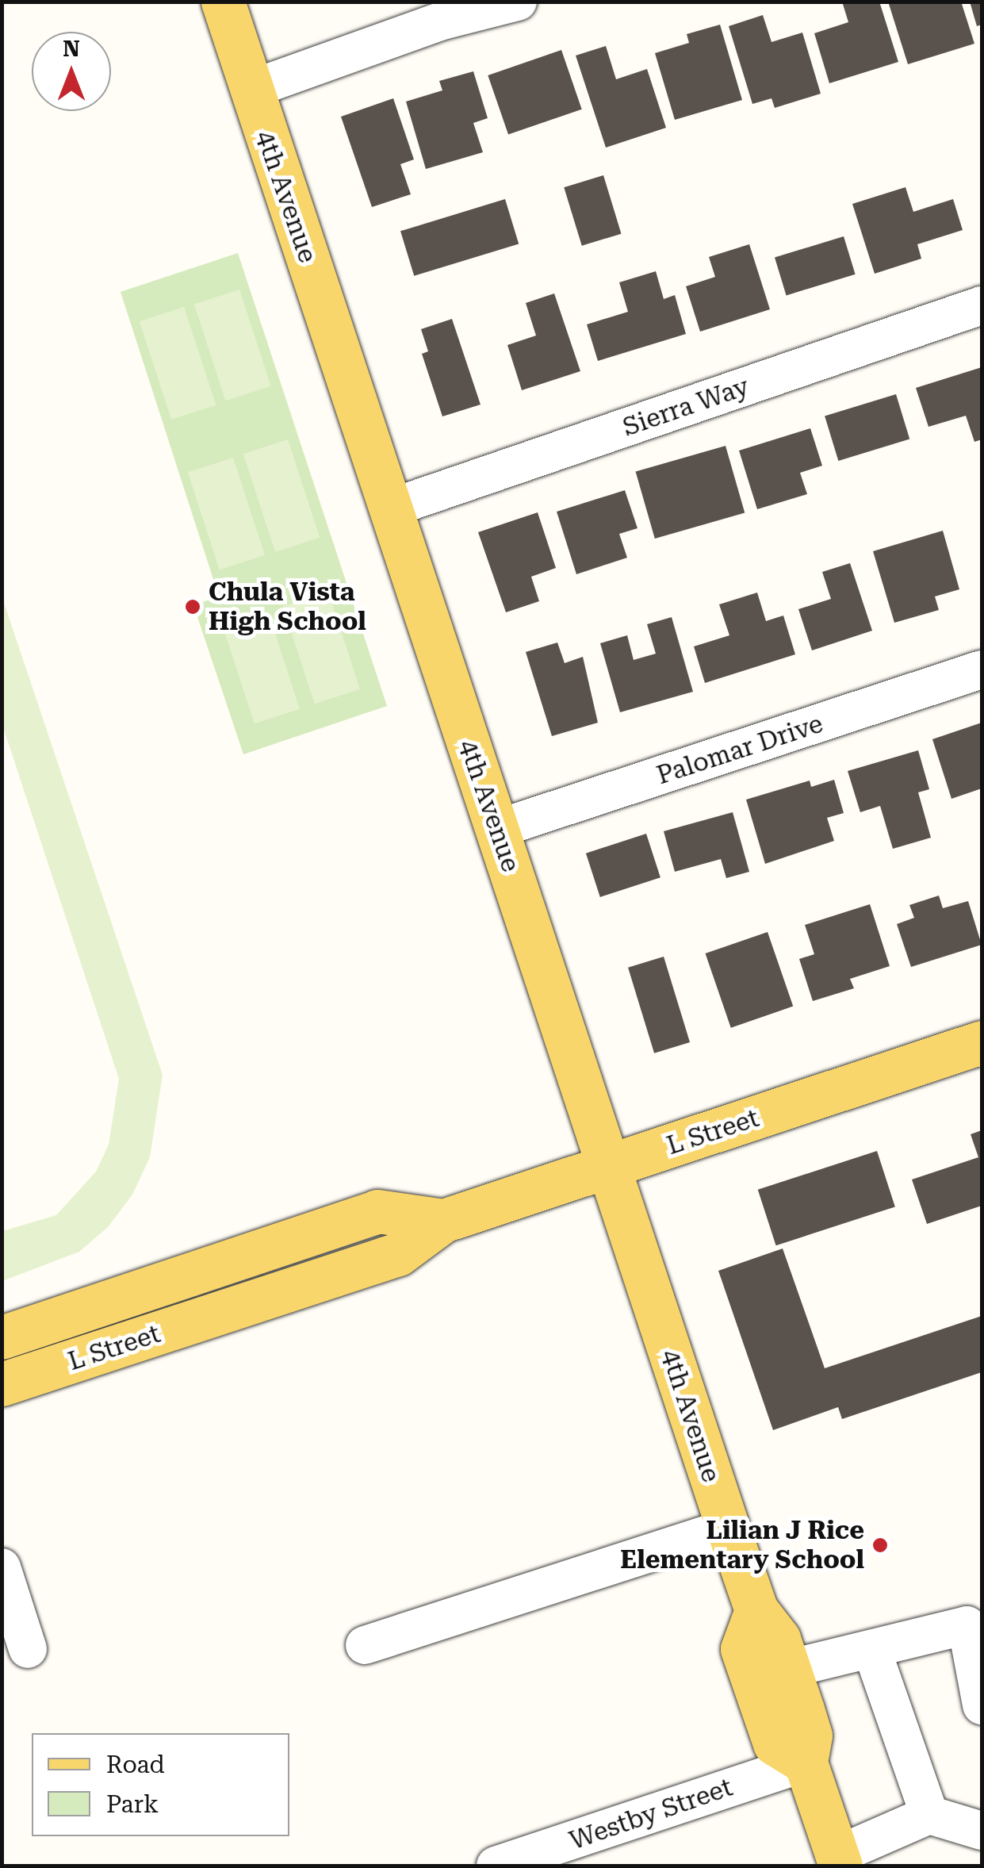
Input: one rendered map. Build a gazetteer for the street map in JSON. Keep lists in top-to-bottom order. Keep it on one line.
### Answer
{"streets":{"main road":["4th Avenue","L Street"],"street":["Sierra Way","Palomar Drive","Westby Street"]},"crossings":[["4th Avenue","Sierra Way"],["4th Avenue","Palomar Drive"],["4th Avenue","L Street"],["4th Avenue","Westby Street"]],"places":["Chula Vista High School","Lilian J Rice Elementary School"],"legend":["Road","Park"],"north":"top"}
